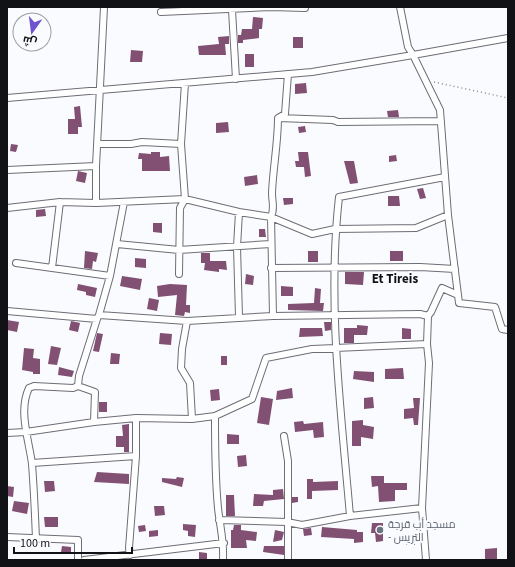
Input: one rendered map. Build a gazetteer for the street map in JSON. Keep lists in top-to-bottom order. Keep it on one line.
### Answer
{"districts":["Et Tireis"],"places":["مسجد أب قرجة - التريس"],"scale_bar":"100 m","north":"bottom"}
